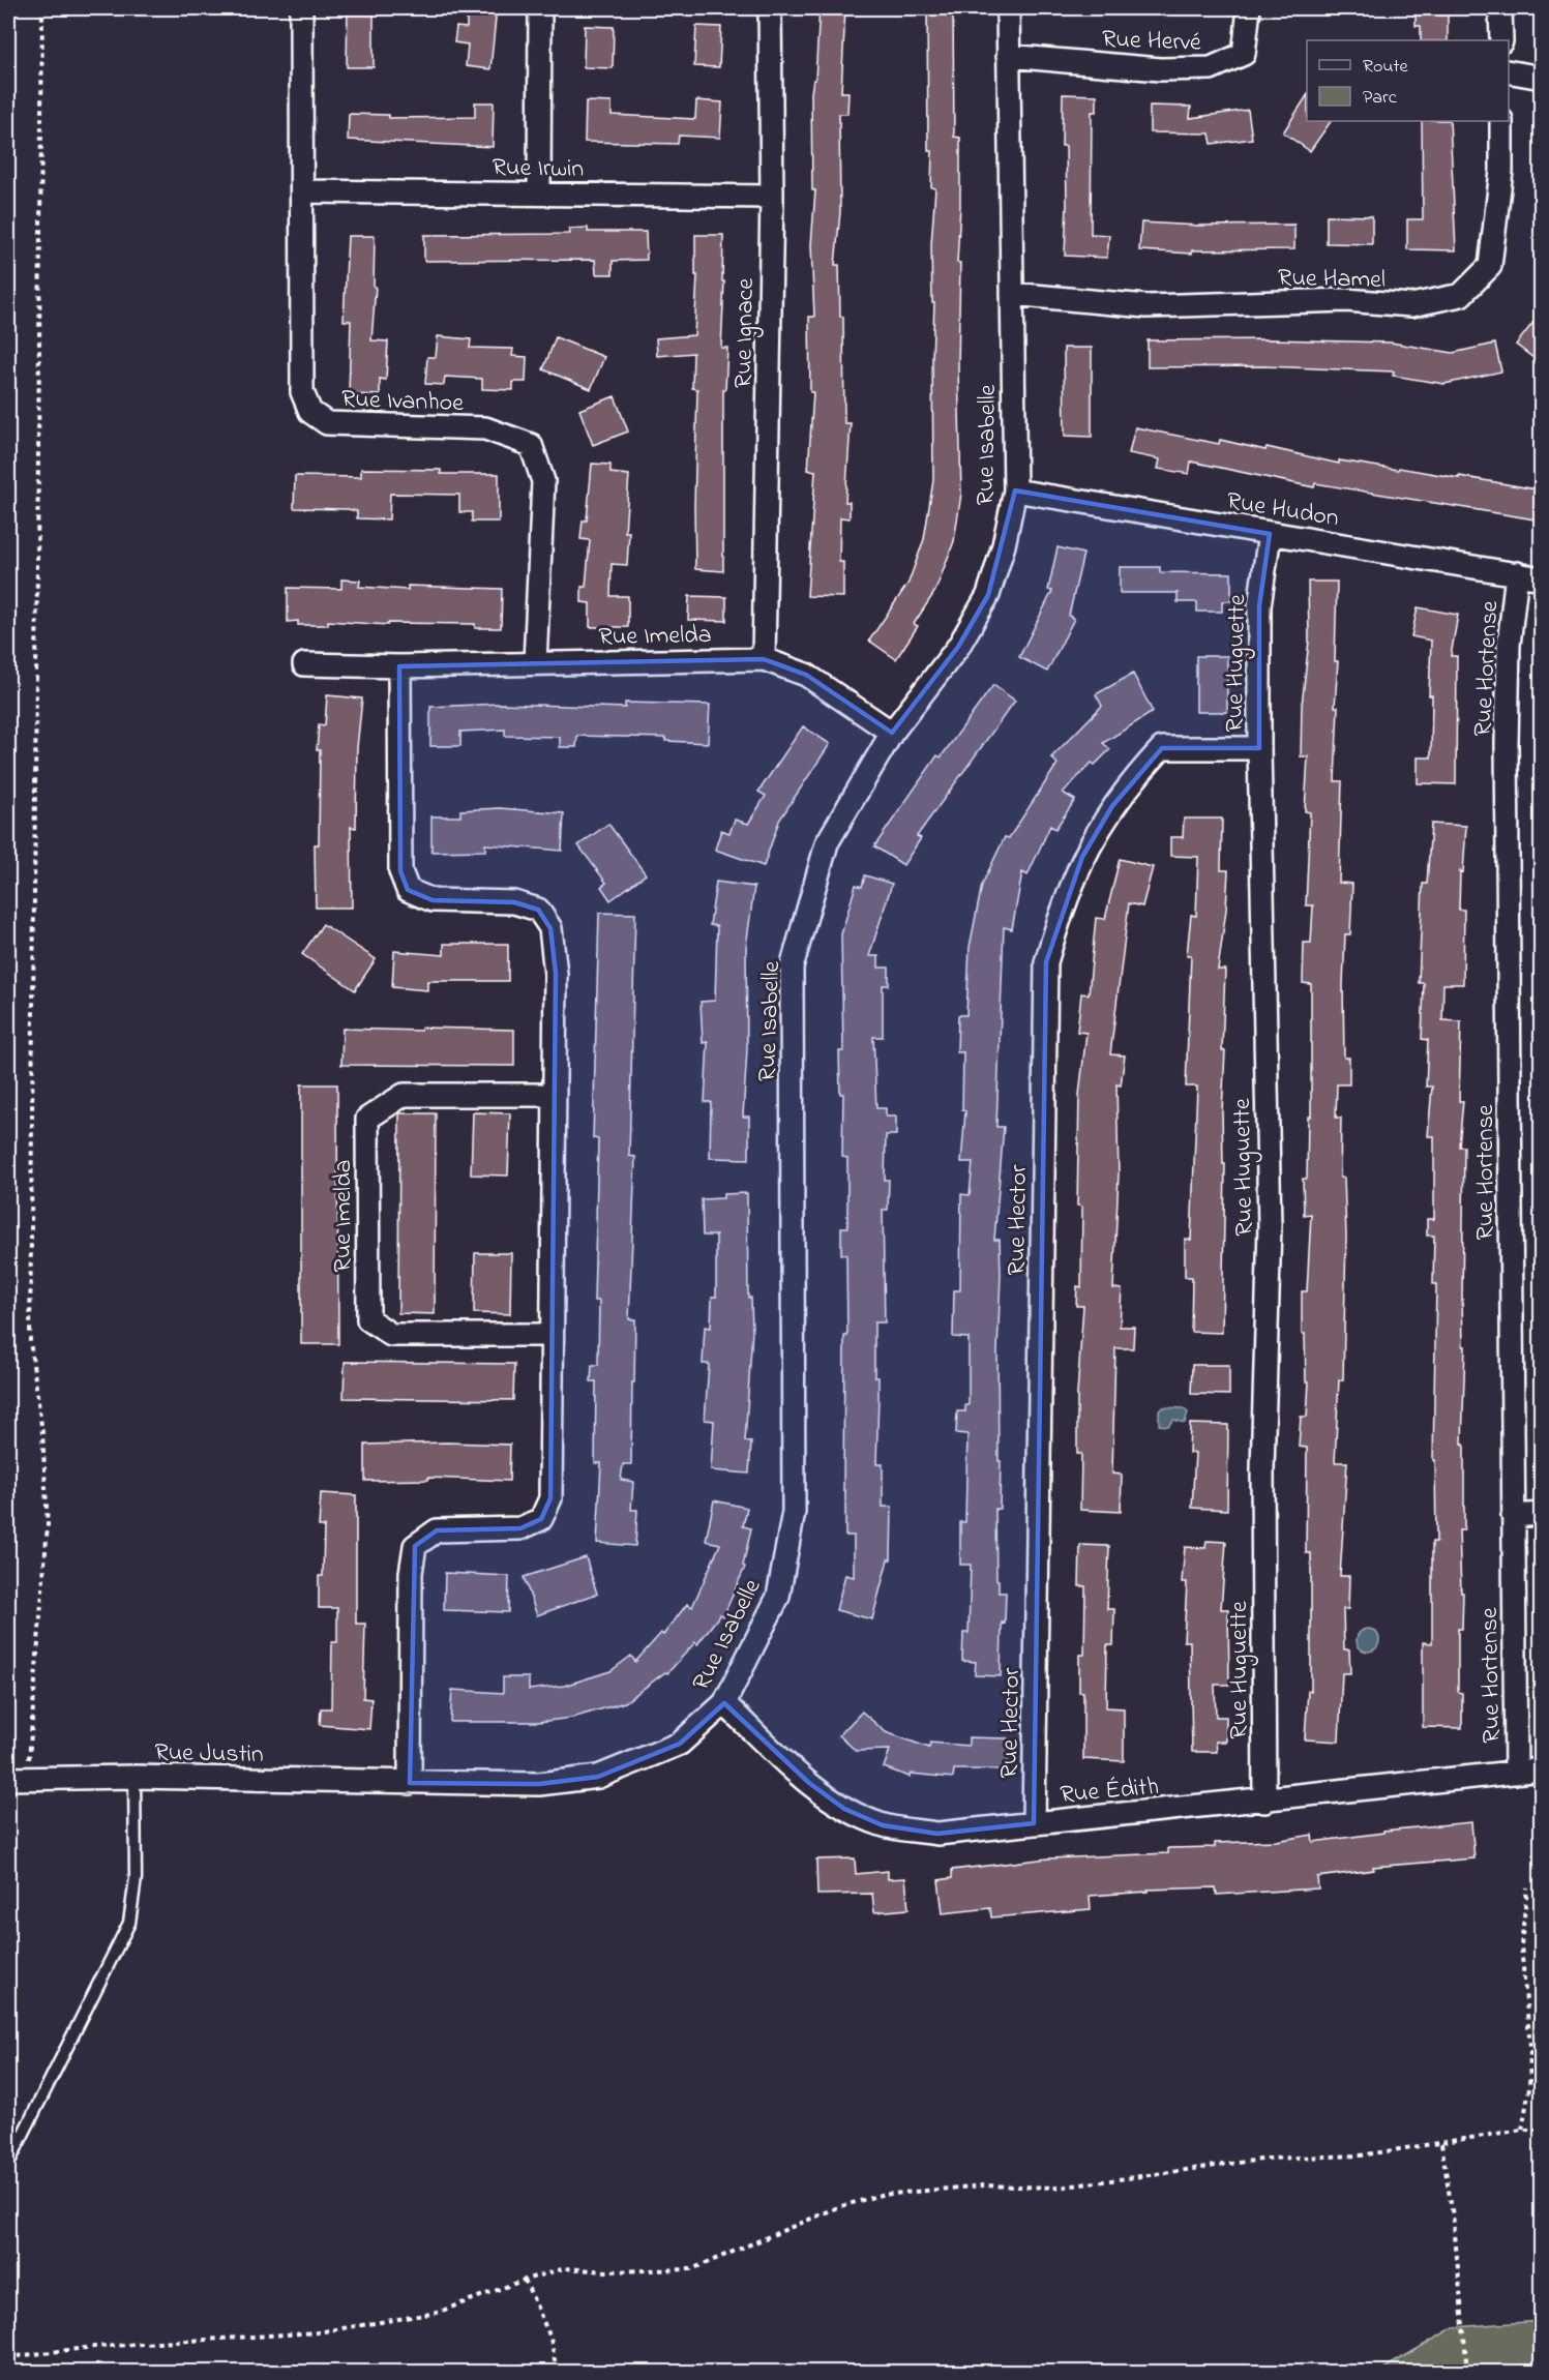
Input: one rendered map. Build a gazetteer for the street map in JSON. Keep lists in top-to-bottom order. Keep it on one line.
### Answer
{"streets":{"street":["Rue Hervé","Rue Irwin","Rue Hamel","Rue Ignace","Rue Ivanhoe","Rue Isabelle","Rue Hudon","Rue Imelda","Rue Huguette","Rue Hortense","Rue Hector","Rue Justin","Rue Édith"]},"crossings":[["Rue Hervé","Rue Isabelle"],["Rue Irwin","Rue Ignace"],["Rue Irwin","Rue Ivanhoe"],["Rue Hamel","Rue Isabelle"],["Rue Ignace","Rue Imelda"],["Rue Ivanhoe","Rue Imelda"],["Rue Isabelle","Rue Hudon"],["Rue Isabelle","Rue Imelda"],["Rue Isabelle","Rue Justin"],["Rue Isabelle","Rue Édith"],["Rue Hudon","Rue Huguette"],["Rue Hudon","Rue Hortense"],["Rue Huguette","Rue Hector"],["Rue Huguette","Rue Édith"],["Rue Hortense","Rue Édith"],["Rue Hector","Rue Édith"]],"legend":["Route","Parc"]}
